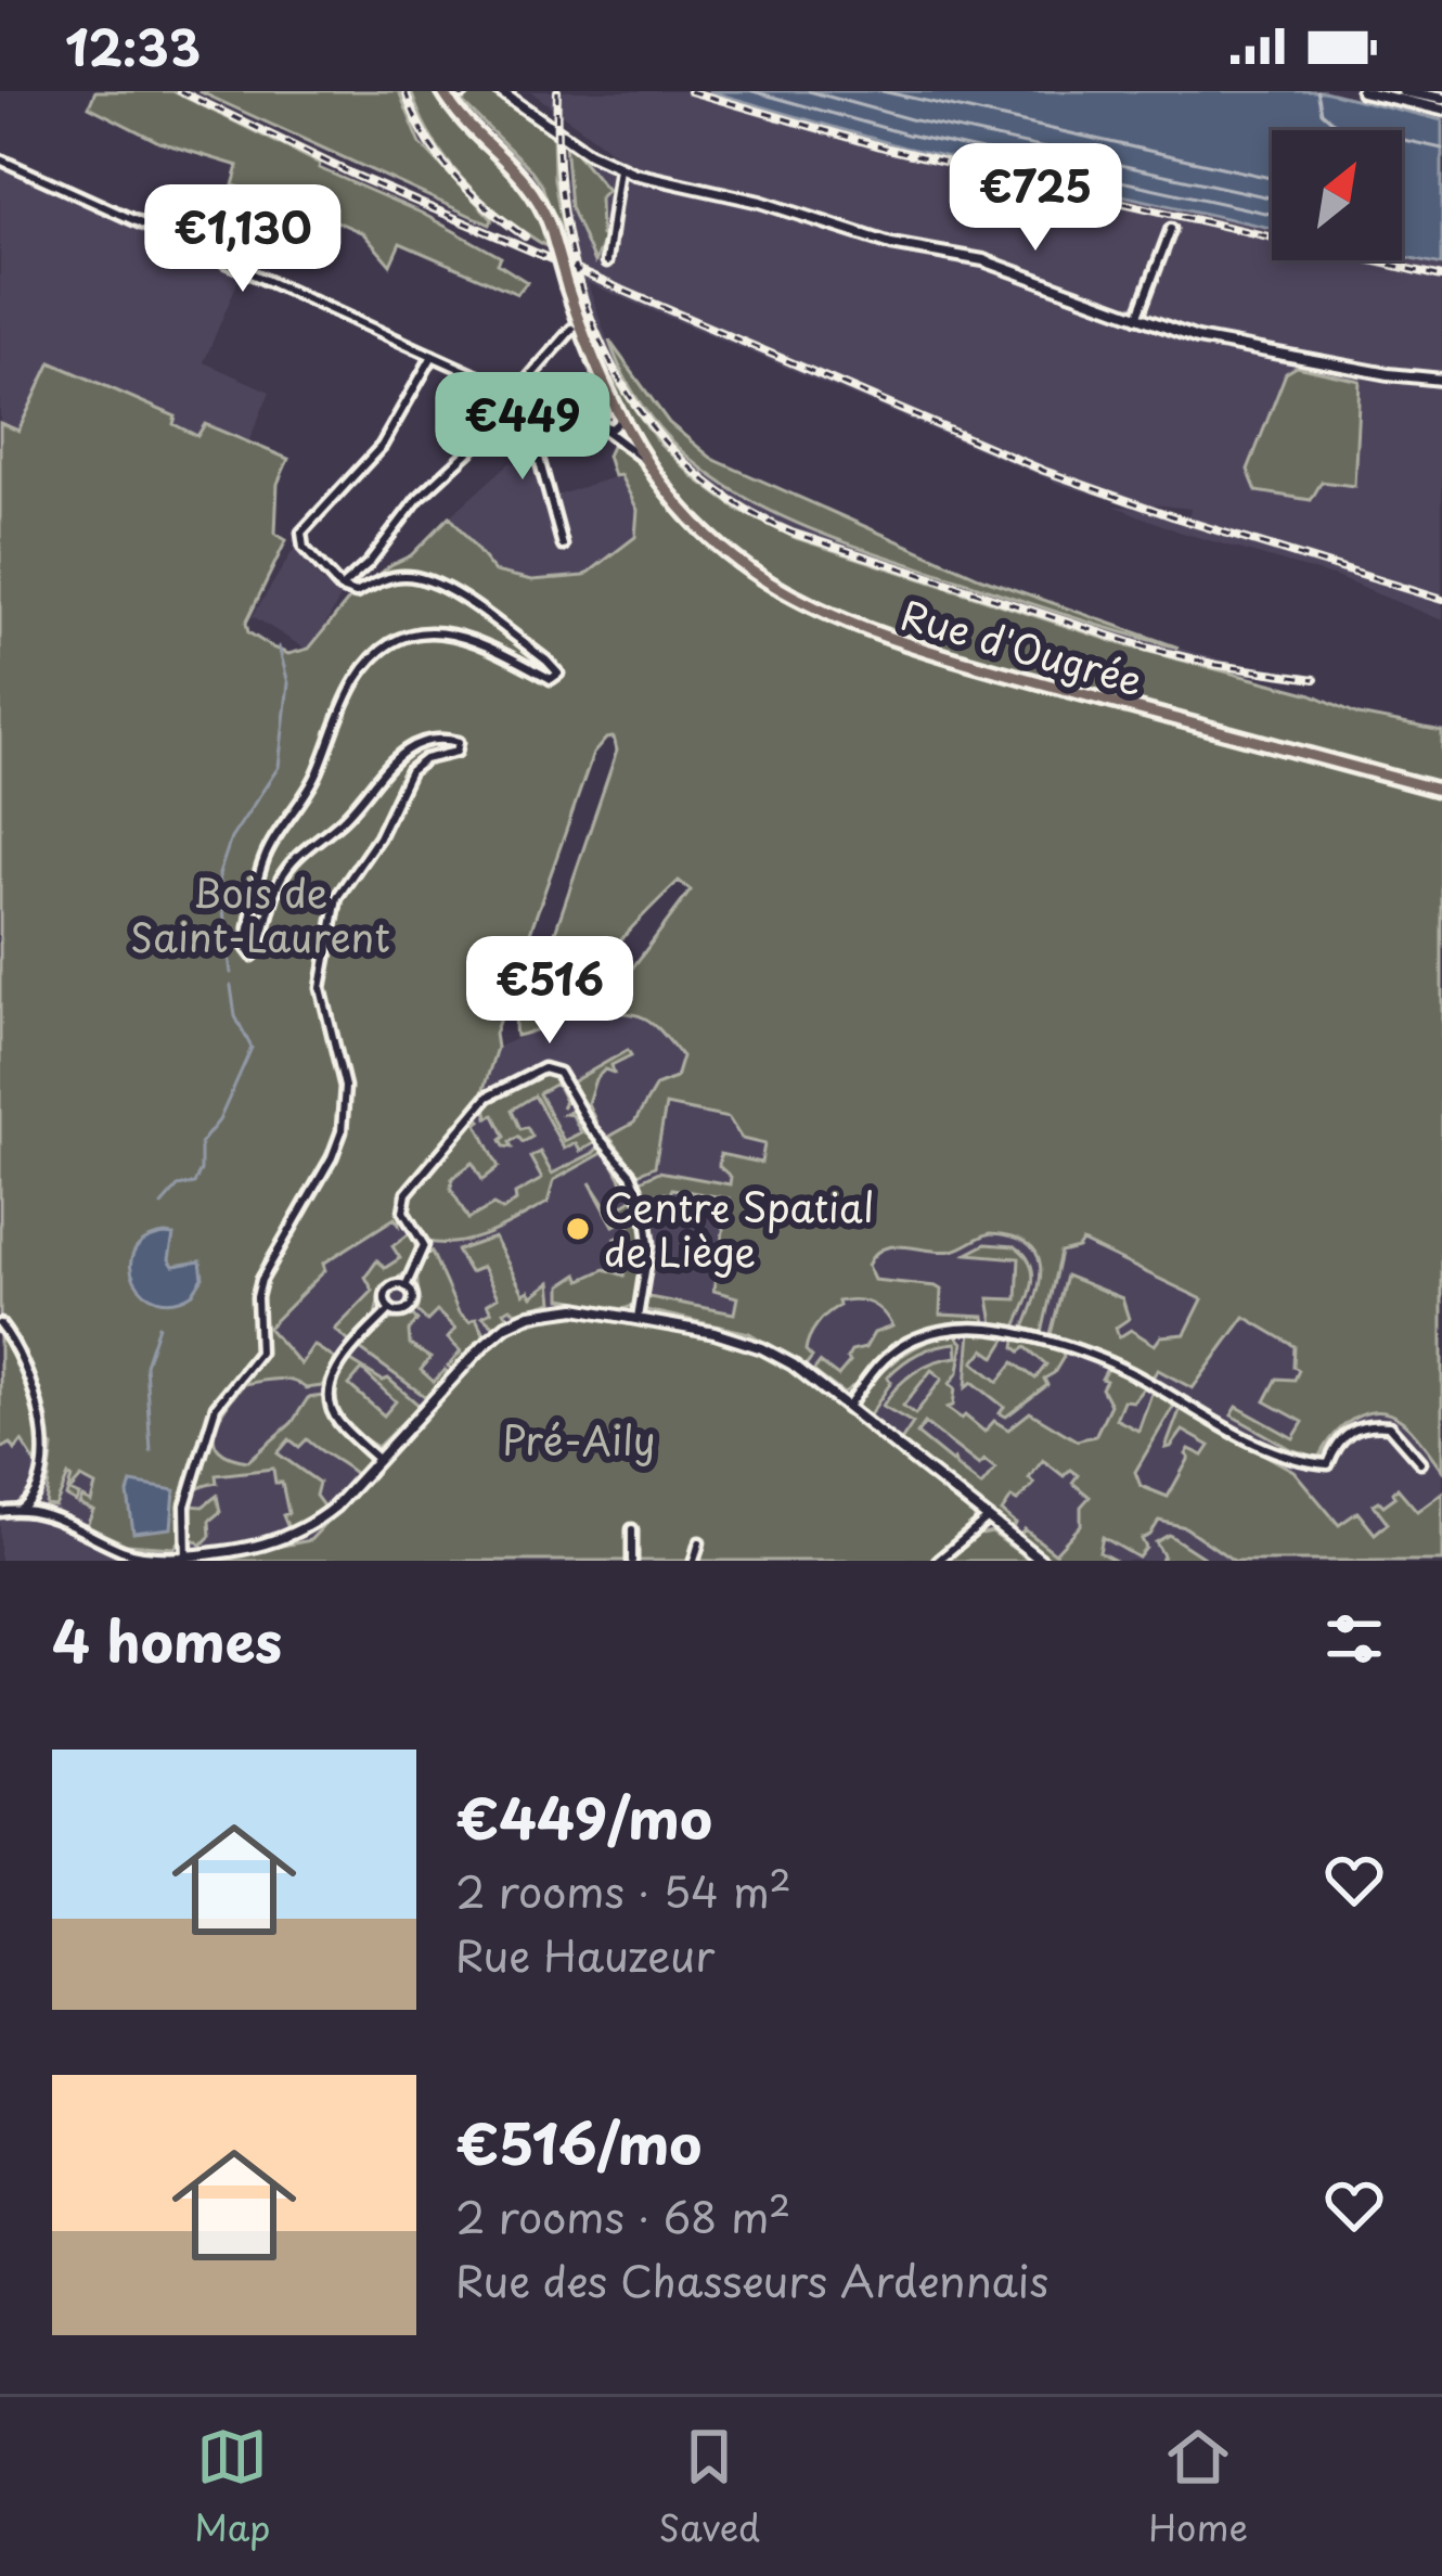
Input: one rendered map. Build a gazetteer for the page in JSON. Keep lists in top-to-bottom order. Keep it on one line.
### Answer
{"streets":{"main road":["Rue d'Ougrée"]},"parks":["Bois de Saint-Laurent","Pré-Aily"],"places":["Centre Spatial de Liège"],"north":"top right","page":{"status":"12:33","price":["€725","€1,130","€449","€516"],"heading":"4 homes","list":[{"name":"€449/mo","note":"2 rooms · 54 m² · Rue Hauzeur"},{"name":"€516/mo","note":"2 rooms · 68 m² · Rue des Chasseurs Ardennais"}],"tabs":["Map","Saved","Home"]}}
